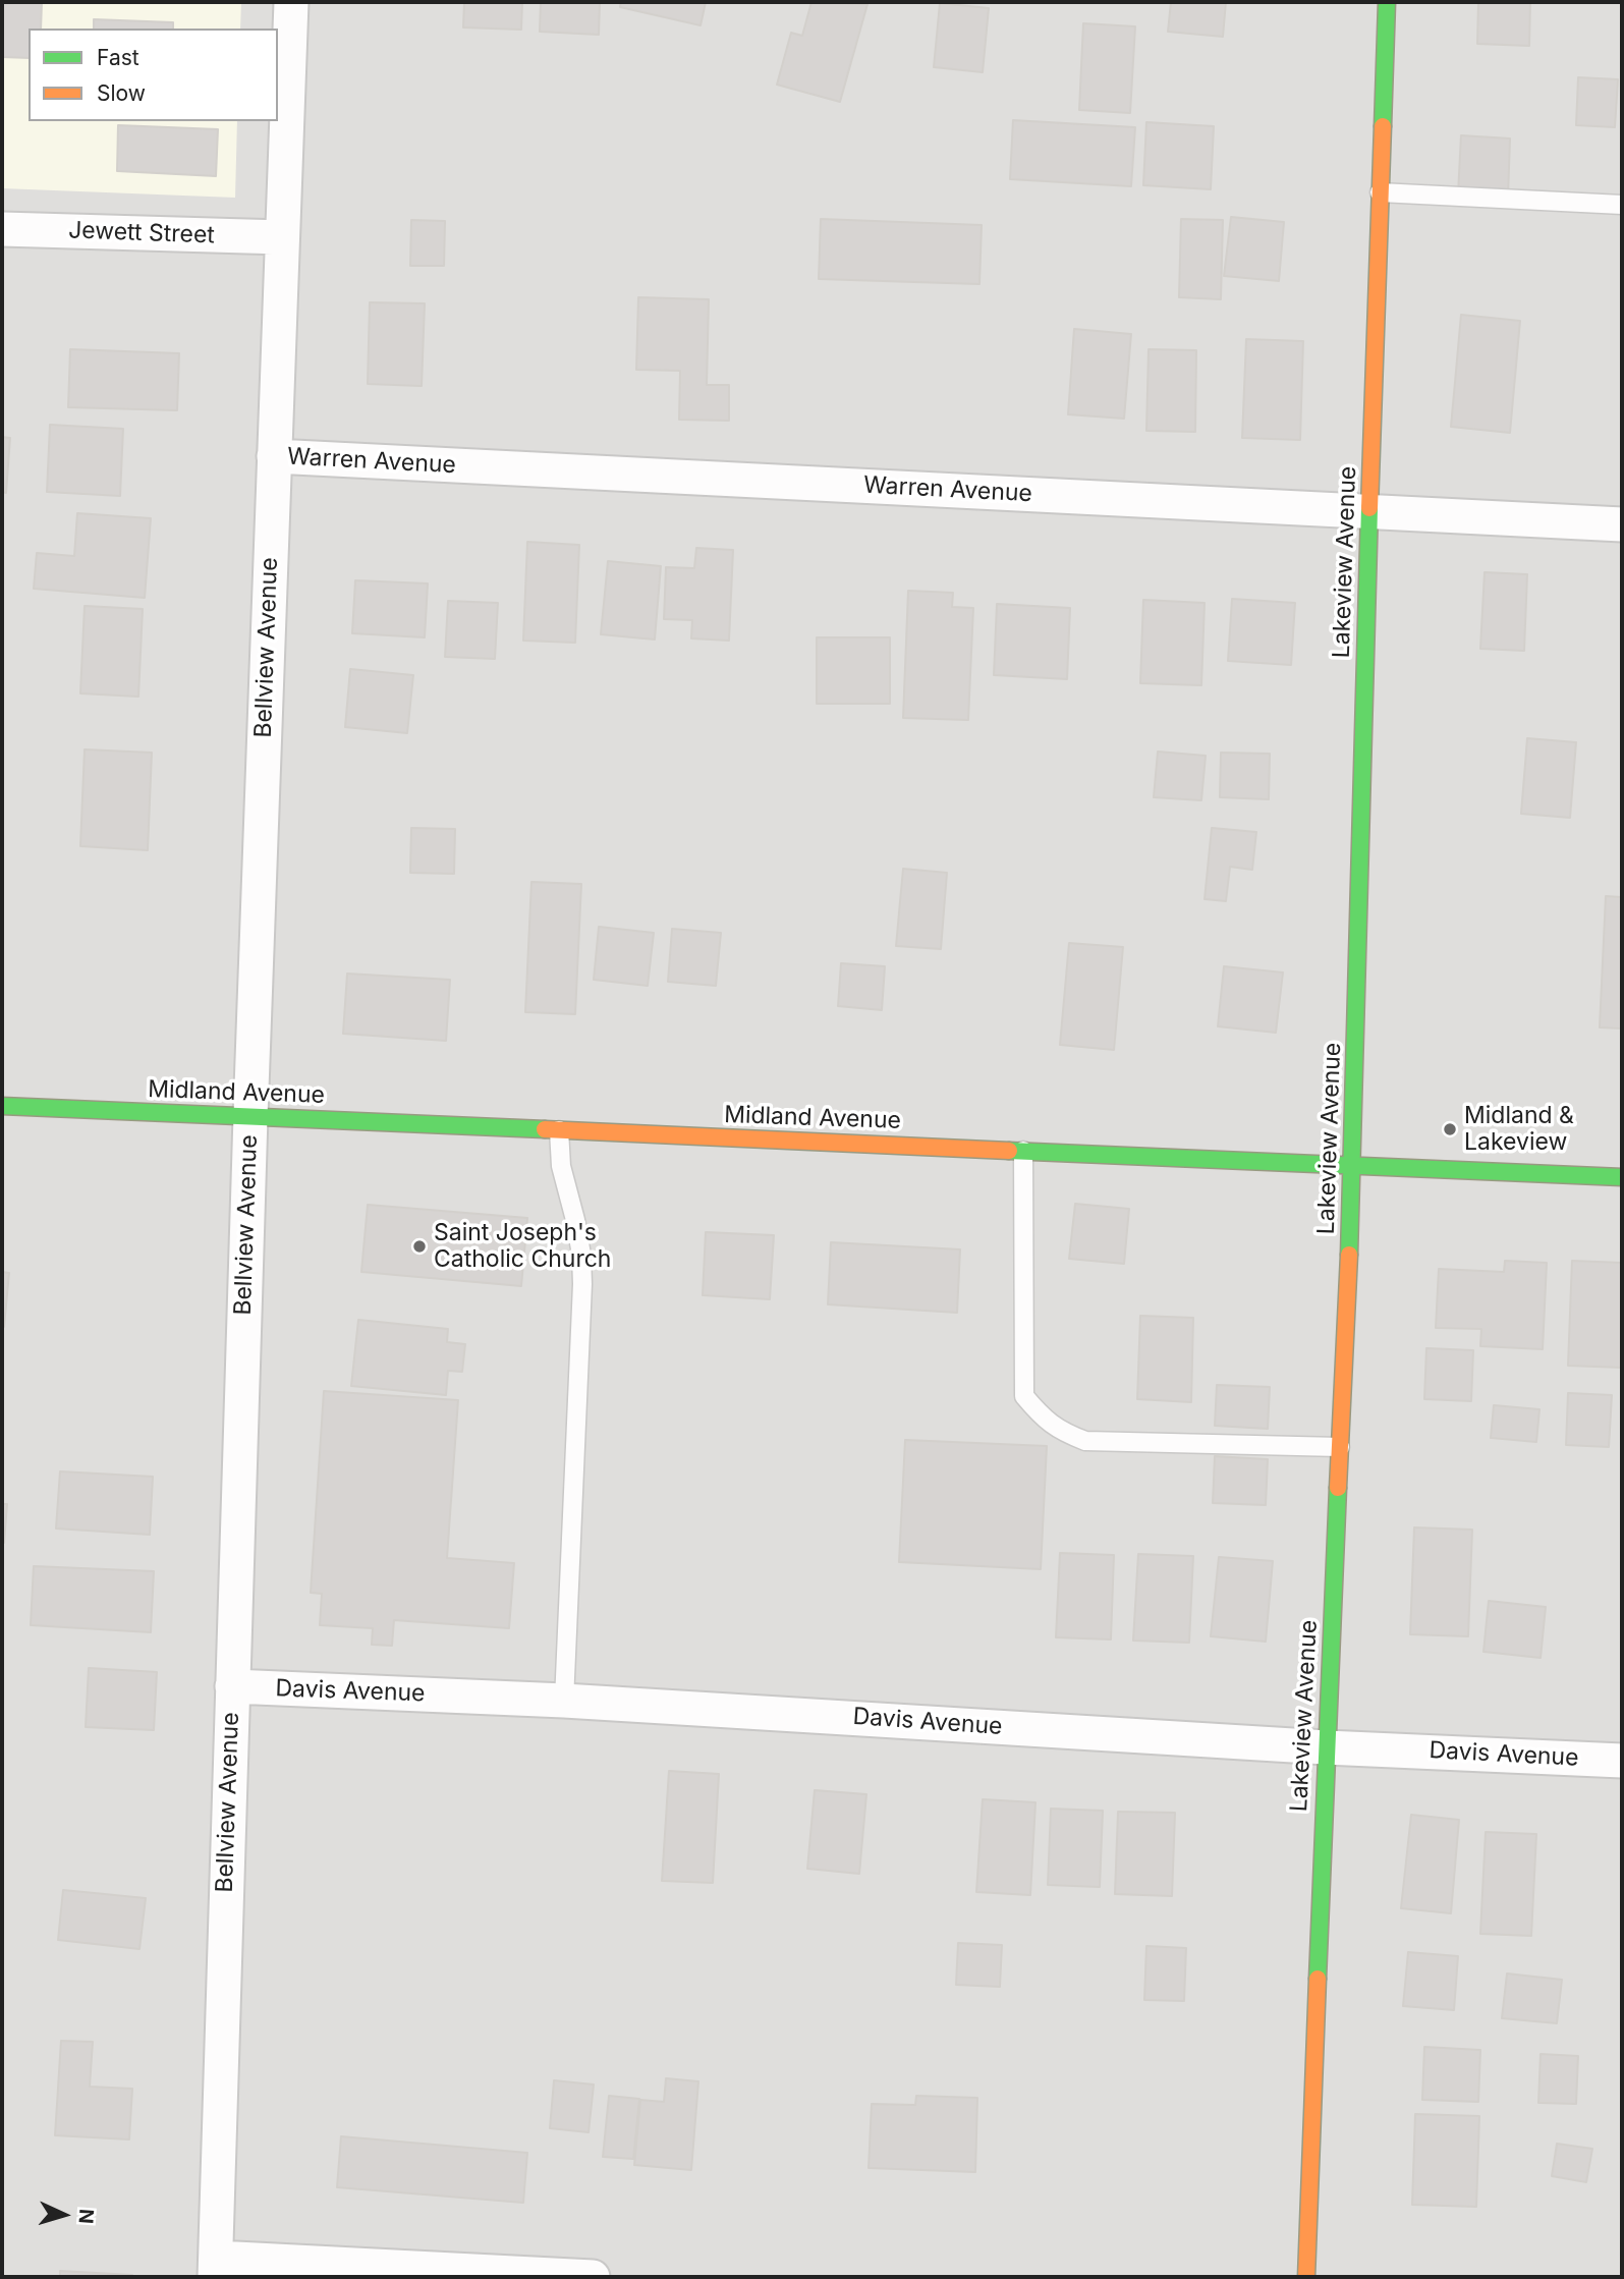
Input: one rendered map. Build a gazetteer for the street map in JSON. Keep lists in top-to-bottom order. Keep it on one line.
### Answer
{"streets":{"street":["Jewett Street","Warren Avenue","Lakeview Avenue","Bellview Avenue","Midland Avenue","Davis Avenue"]},"crossings":[["Jewett Street","Bellview Avenue"],["Warren Avenue","Lakeview Avenue"],["Warren Avenue","Bellview Avenue"],["Lakeview Avenue","Midland Avenue"],["Lakeview Avenue","Davis Avenue"],["Bellview Avenue","Midland Avenue"],["Bellview Avenue","Davis Avenue"]],"places":["Midland & Lakeview","Saint Joseph's Catholic Church"],"legend":["Fast","Slow"],"north":"right"}
